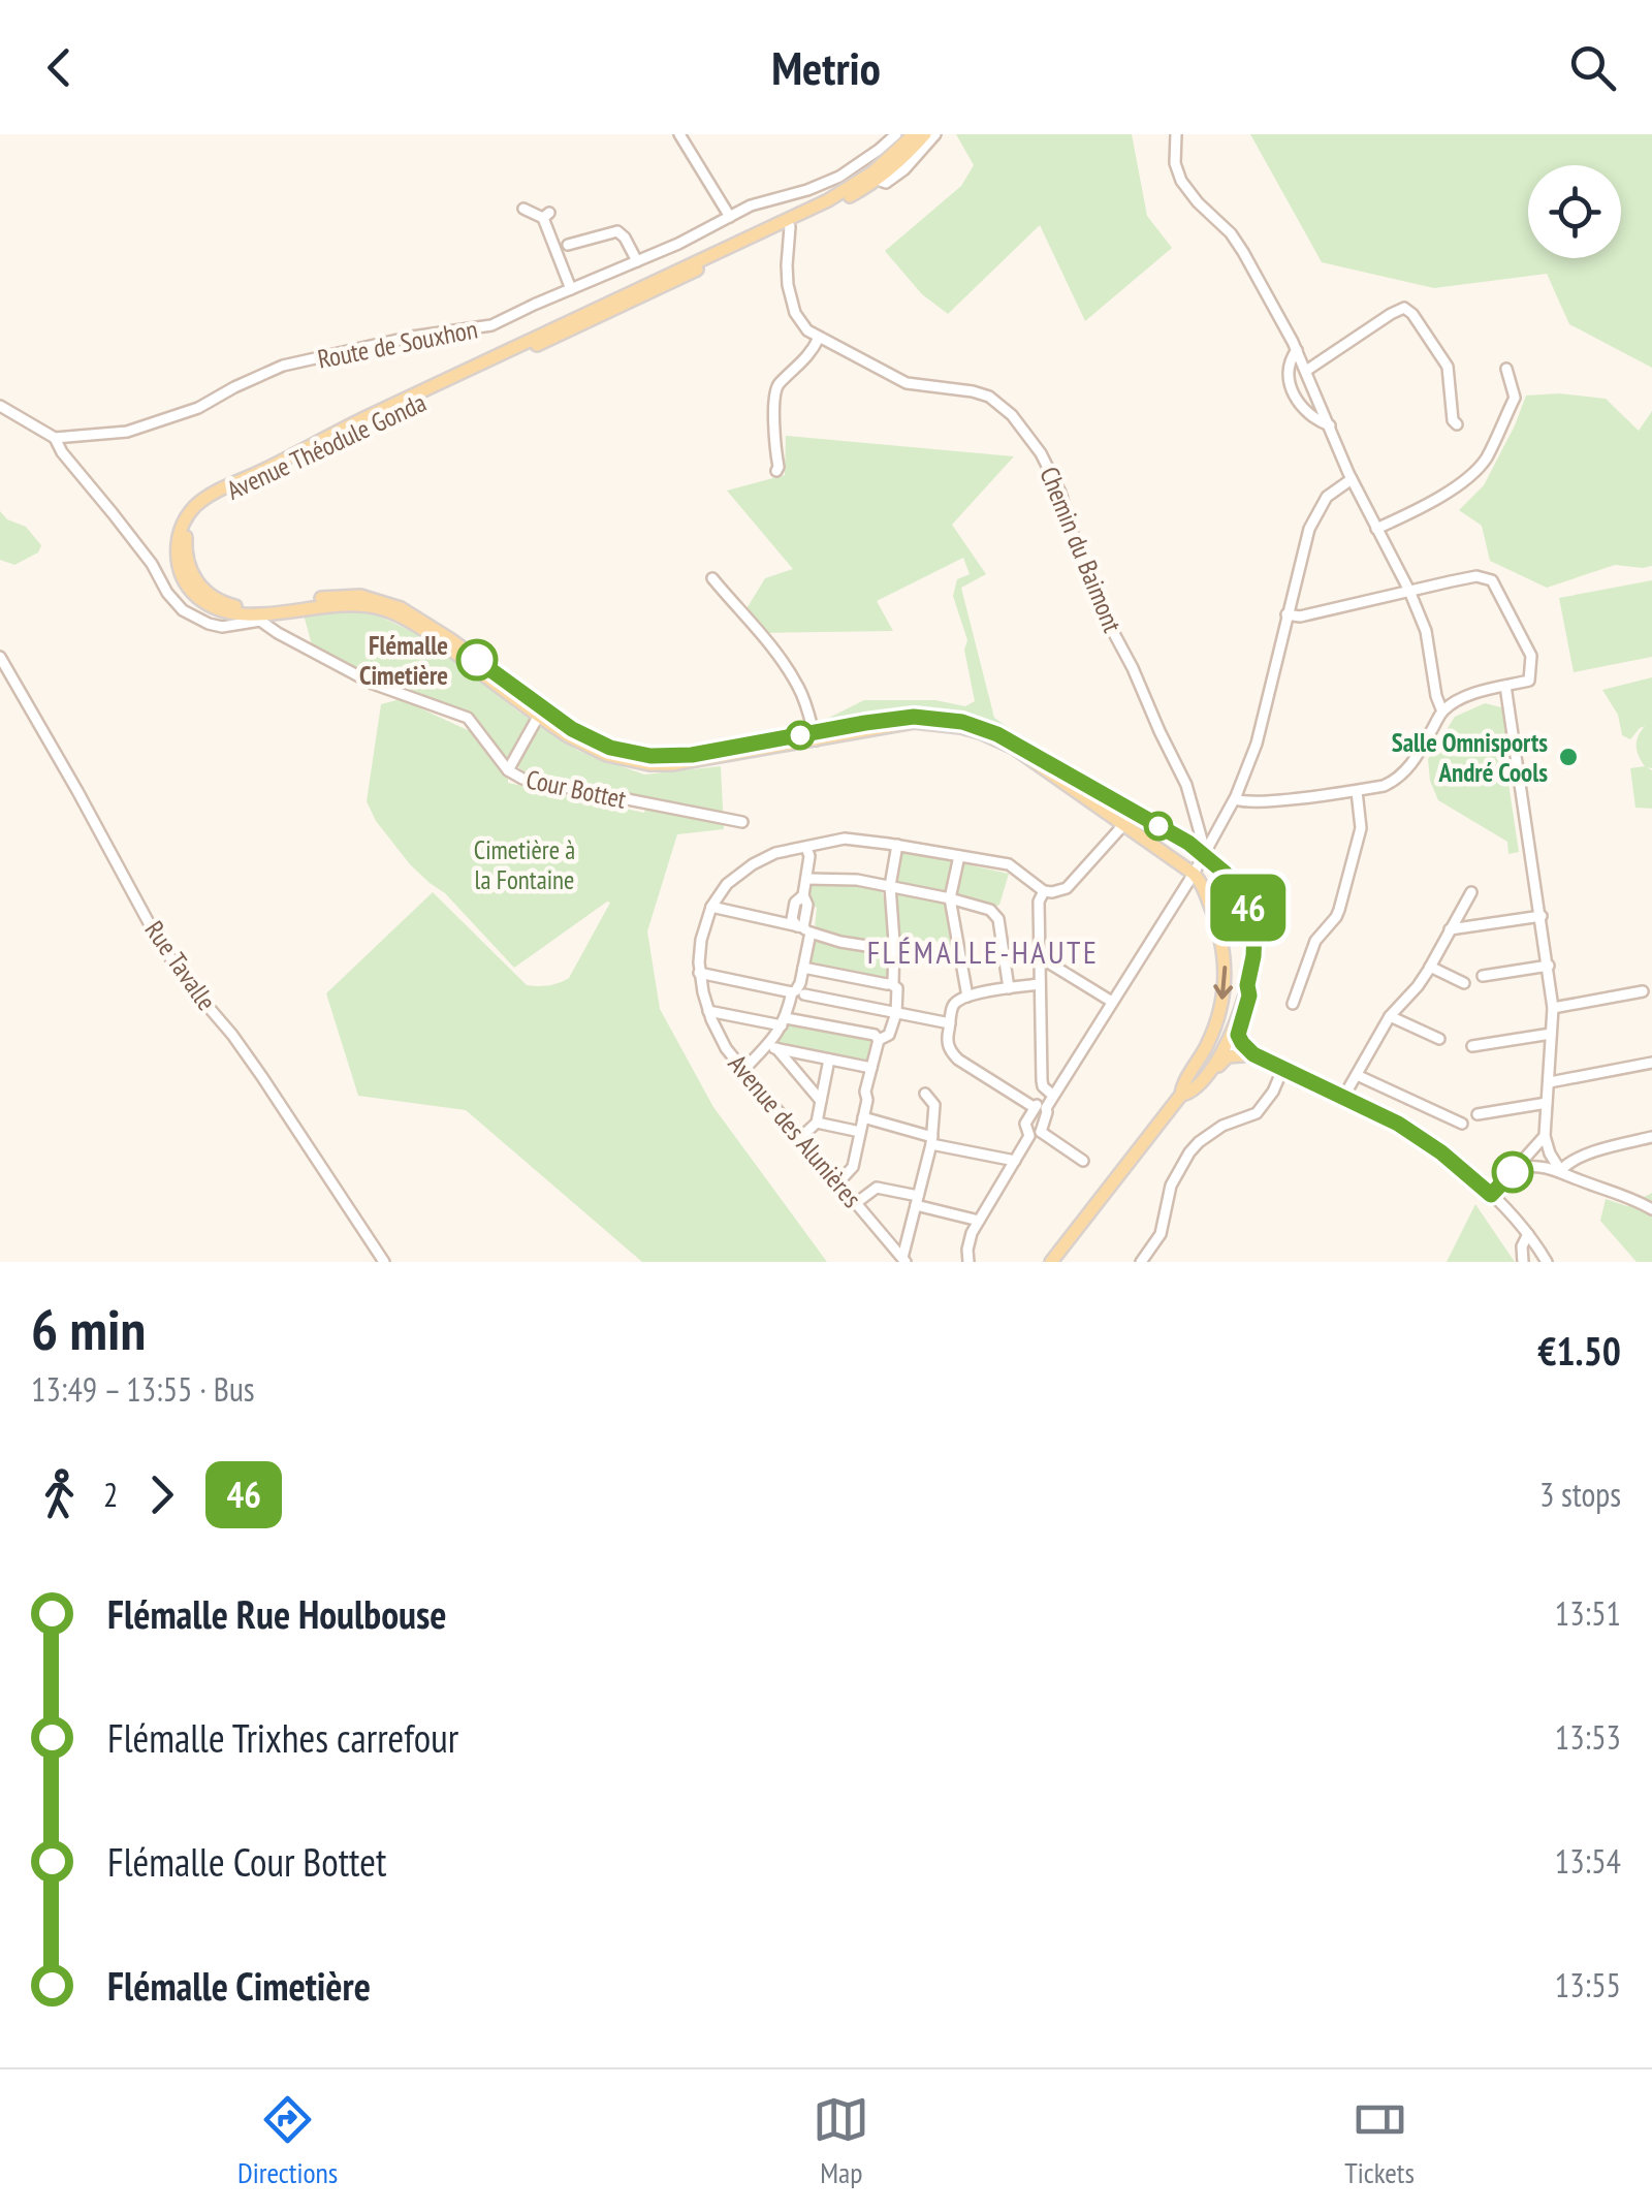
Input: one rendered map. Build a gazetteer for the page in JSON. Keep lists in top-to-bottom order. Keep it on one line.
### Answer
{"streets":{"main road":["Avenue Théodule Gonda"],"street":["Route de Souxhon","Chemin du Baimont","Cour Bottet","Rue Tavalle","Avenue des Alunières"]},"crossings":[["Route de Souxhon","Cour Bottet"],["Avenue Théodule Gonda","Chemin du Baimont"]],"districts":["FLÉMALLE-HAUTE"],"parks":["Cimetière à la Fontaine"],"places":["Flémalle Cimetière","Salle Omnisports André Cools"],"lines":["bus line 46"],"page":{"header":"Metrio","on_map":"46","heading":["6 min","13:49 – 13:55 · Bus","€1.50"],"legs":["2","46","3 stops"],"list":[{"name":"Flémalle Rue Houlbouse","value":"13:51"},{"name":"Flémalle Trixhes carrefour","value":"13:53"},{"name":"Flémalle Cour Bottet","value":"13:54"},{"name":"Flémalle Cimetière","value":"13:55"}],"tabs":["Directions","Map","Tickets"]}}
